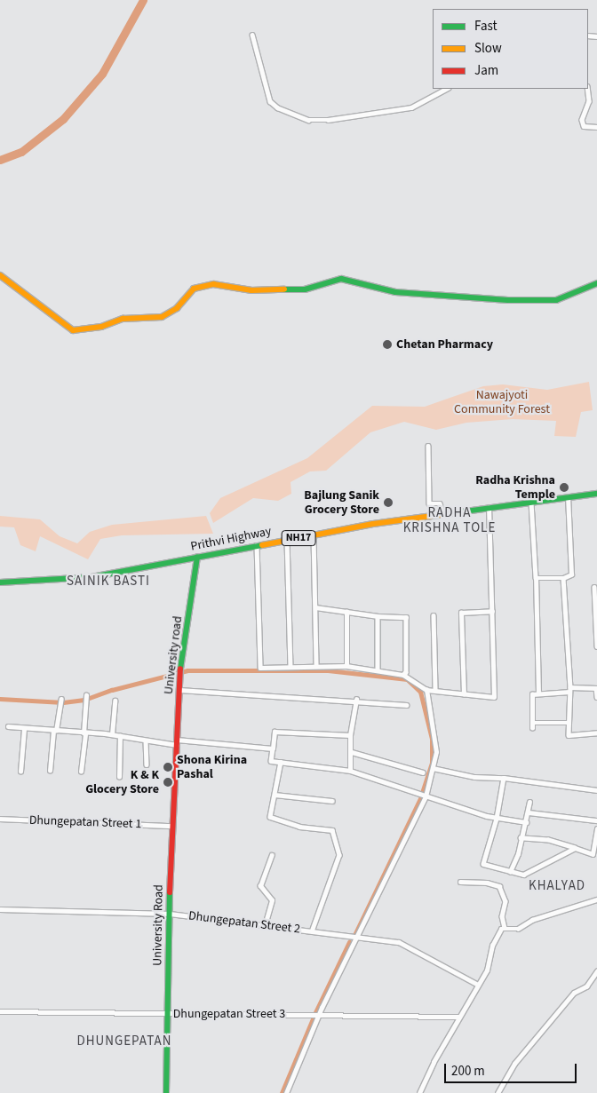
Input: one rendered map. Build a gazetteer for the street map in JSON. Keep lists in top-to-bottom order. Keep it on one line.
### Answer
{"streets":{"main road":["NH17","Prithvi Highway","University road","University Road"],"street":["Dhungepatan Street 1","Dhungepatan Street 2","Dhungepatan Street 3"]},"crossings":[["Prithvi Highway","University road"],["University road","University Road"],["Dhungepatan Street 1","University Road"],["Dhungepatan Street 2","University Road"],["University Road","Dhungepatan Street 3"]],"districts":["RADHA KRISHNA TOLE","SAINIK BASTI","KHALYAD","DHUNGEPATAN"],"parks":["Nawajyoti Community Forest"],"places":["Chetan Pharmacy","Radha Krishna Temple","Bajlung Sanik Grocery Store","Shona Kirina Pashal","K & K Glocery Store"],"legend":["Fast","Slow","Jam"],"scale_bar":"200 m"}
